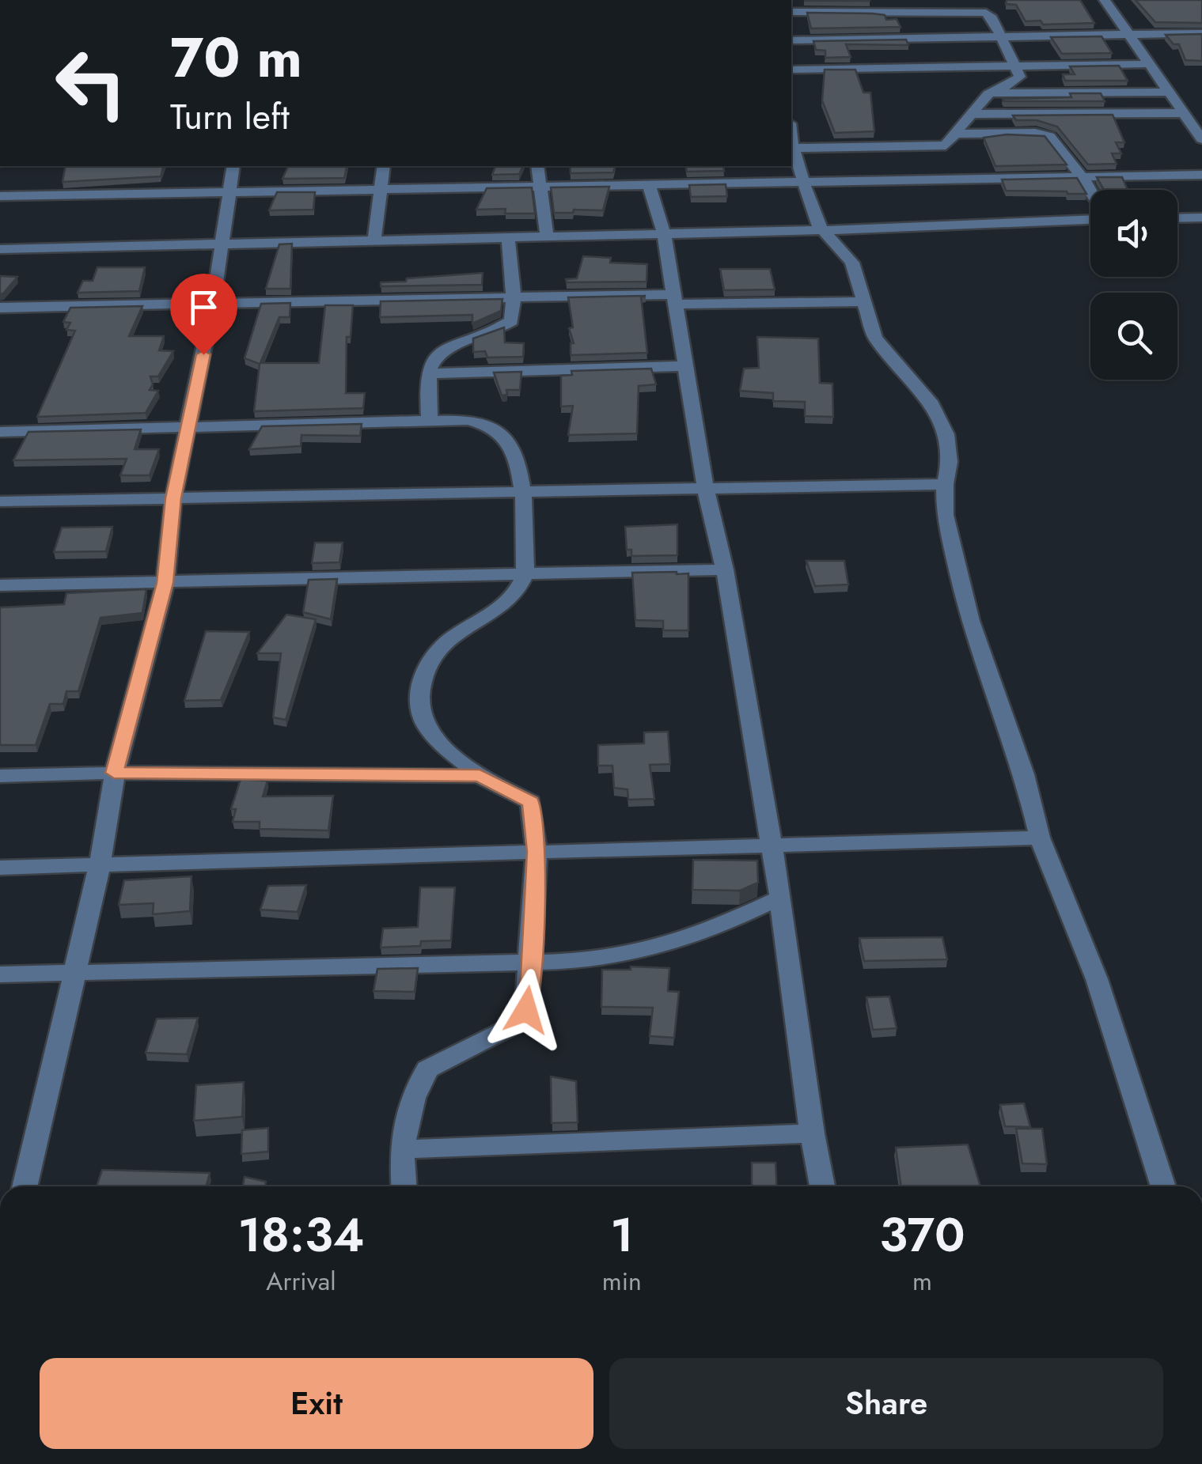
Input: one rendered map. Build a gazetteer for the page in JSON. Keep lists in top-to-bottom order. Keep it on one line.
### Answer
{"page":{"turn":["70 m","Turn left"],"eta":["18:34","Arrival","1","min","370","m"],"buttons":["Exit","Share"]}}
